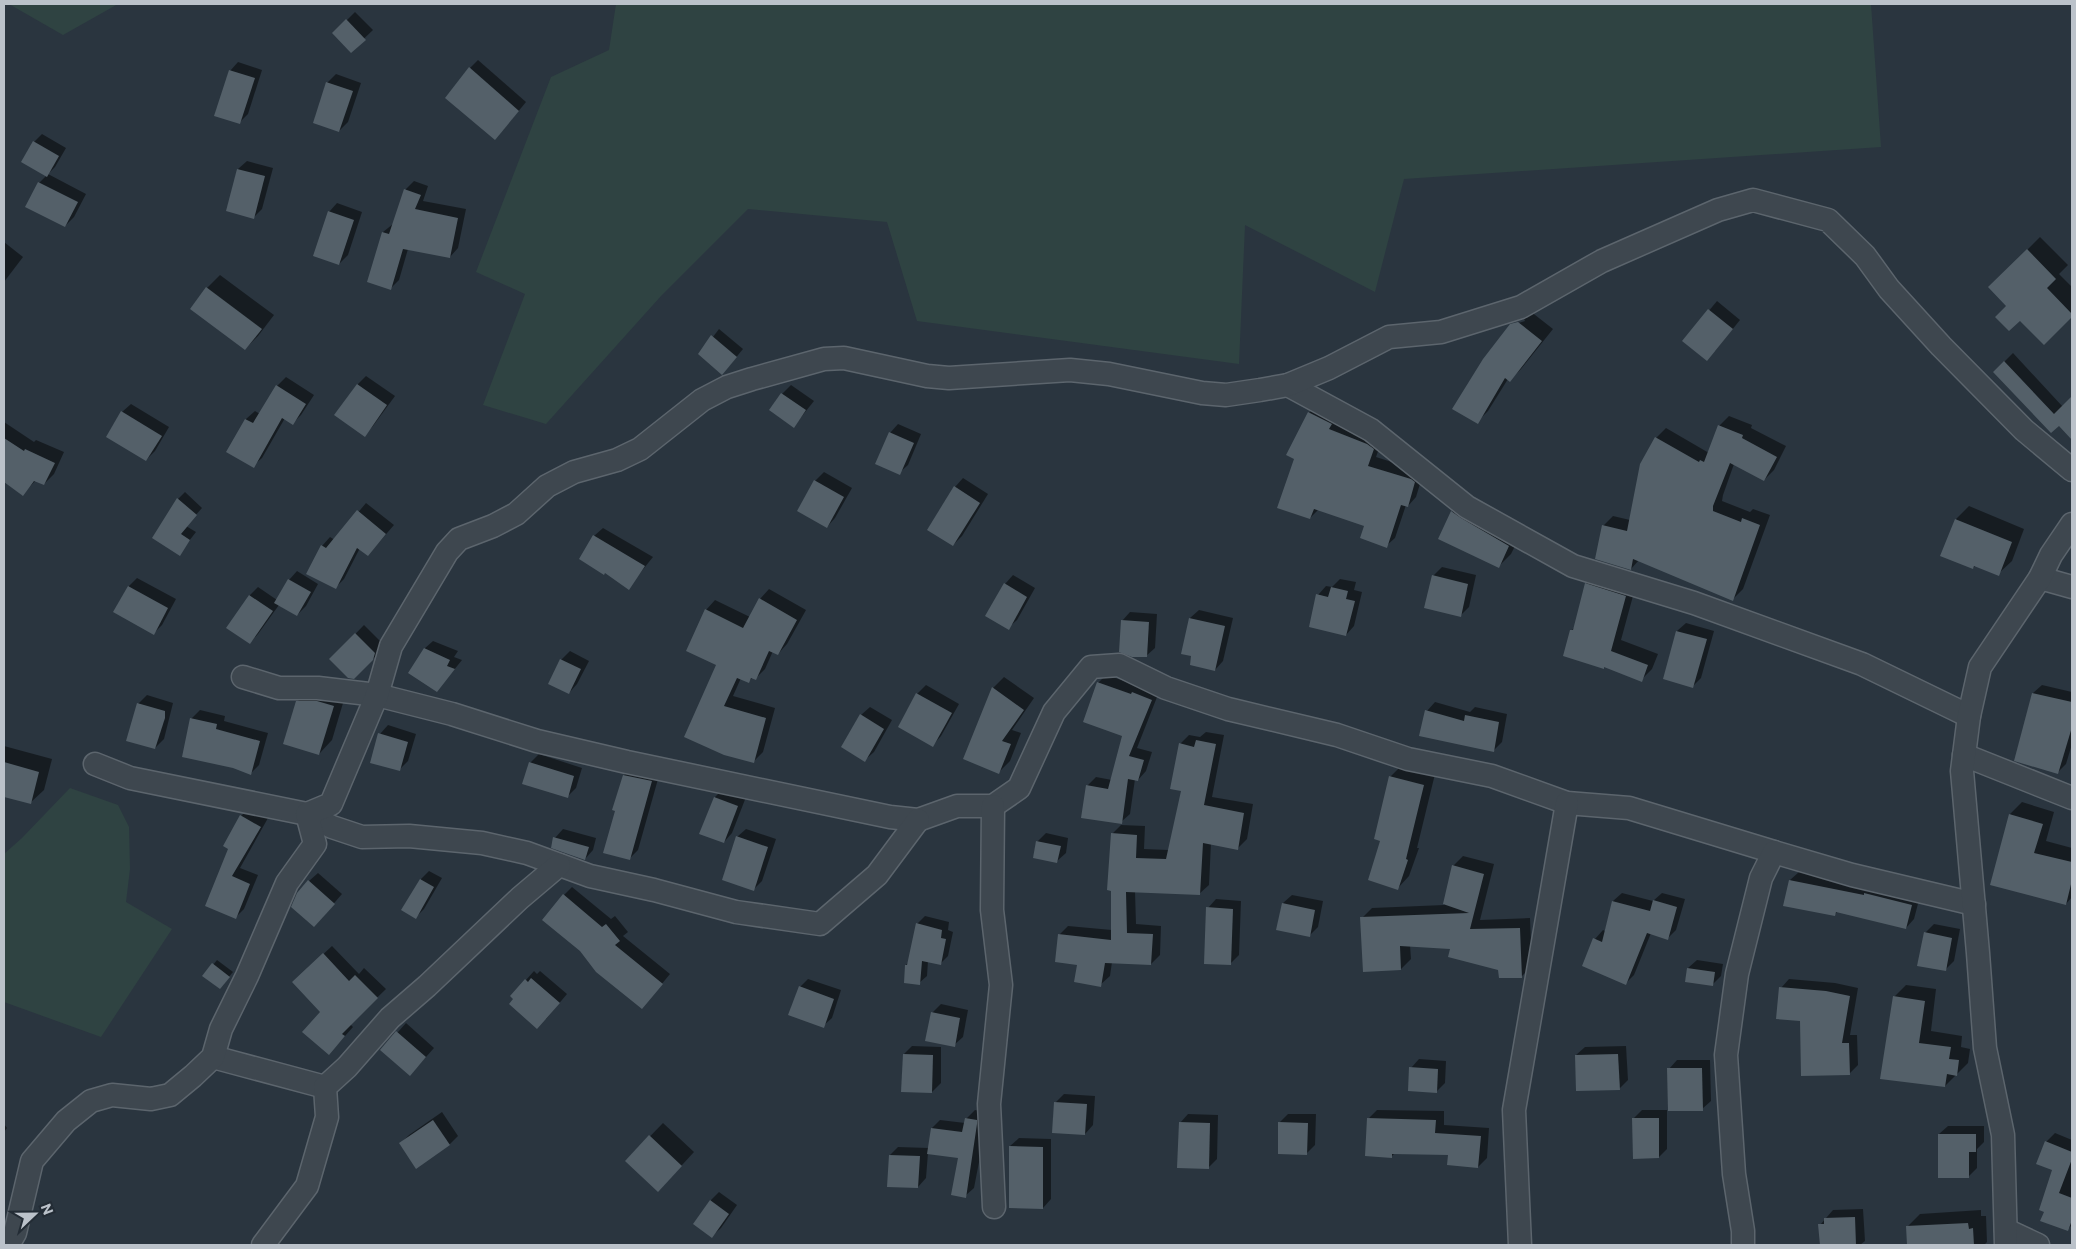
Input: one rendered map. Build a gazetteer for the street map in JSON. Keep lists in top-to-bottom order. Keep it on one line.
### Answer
{"north":"right"}
